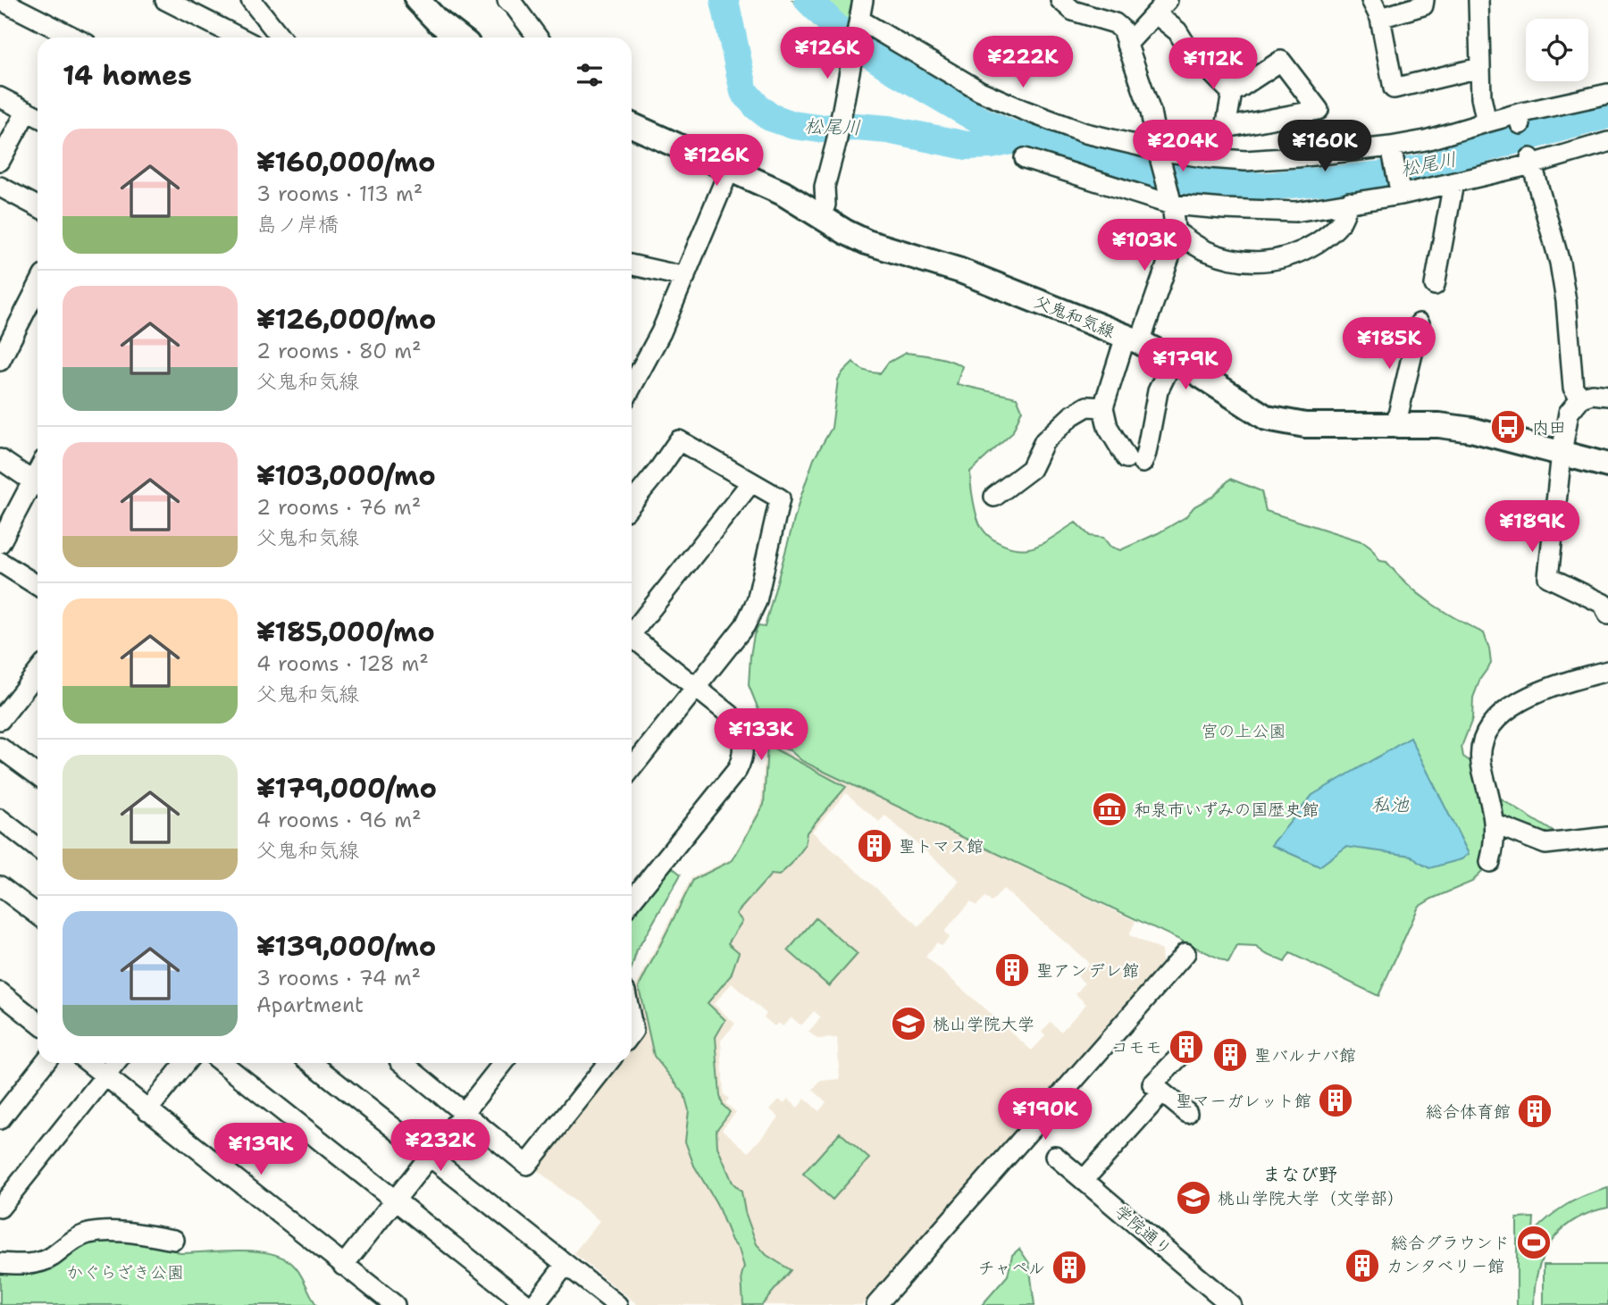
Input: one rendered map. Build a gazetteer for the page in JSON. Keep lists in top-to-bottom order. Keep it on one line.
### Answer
{"streets":{"main road":["父鬼和気線"],"street":["学院通り"]},"districts":["まなび野"],"water":["松尾川","私池"],"parks":["宮の上公園","かぐらざき公園"],"places":{"bus stop":["内田"],"museum":["和泉市いずみの国歴史館"],"building":["聖トマス館","聖アンデレ館","コモモ","聖バルナバ館","聖マーガレット館","総合体育館","カンタベリー館","チャペル"],"school or university":["桃山学院大学","桃山学院大学（文学部）"],"sports":["総合グラウンド"]},"page":{"price":["¥126K","¥222K","¥112K","¥204K","¥160K","¥126K","¥103K","¥185K","¥179K","¥189K","¥133K","¥190K","¥232K","¥139K"],"heading":"14 homes","list":[{"name":"¥160,000/mo","note":"3 rooms · 113 m² · 島ノ岸橋"},{"name":"¥126,000/mo","note":"2 rooms · 80 m² · 父鬼和気線"},{"name":"¥103,000/mo","note":"2 rooms · 76 m² · 父鬼和気線"},{"name":"¥185,000/mo","note":"4 rooms · 128 m² · 父鬼和気線"},{"name":"¥179,000/mo","note":"4 rooms · 96 m² · 父鬼和気線"},{"name":"¥139,000/mo","note":"3 rooms · 74 m² · Apartment"}]}}
